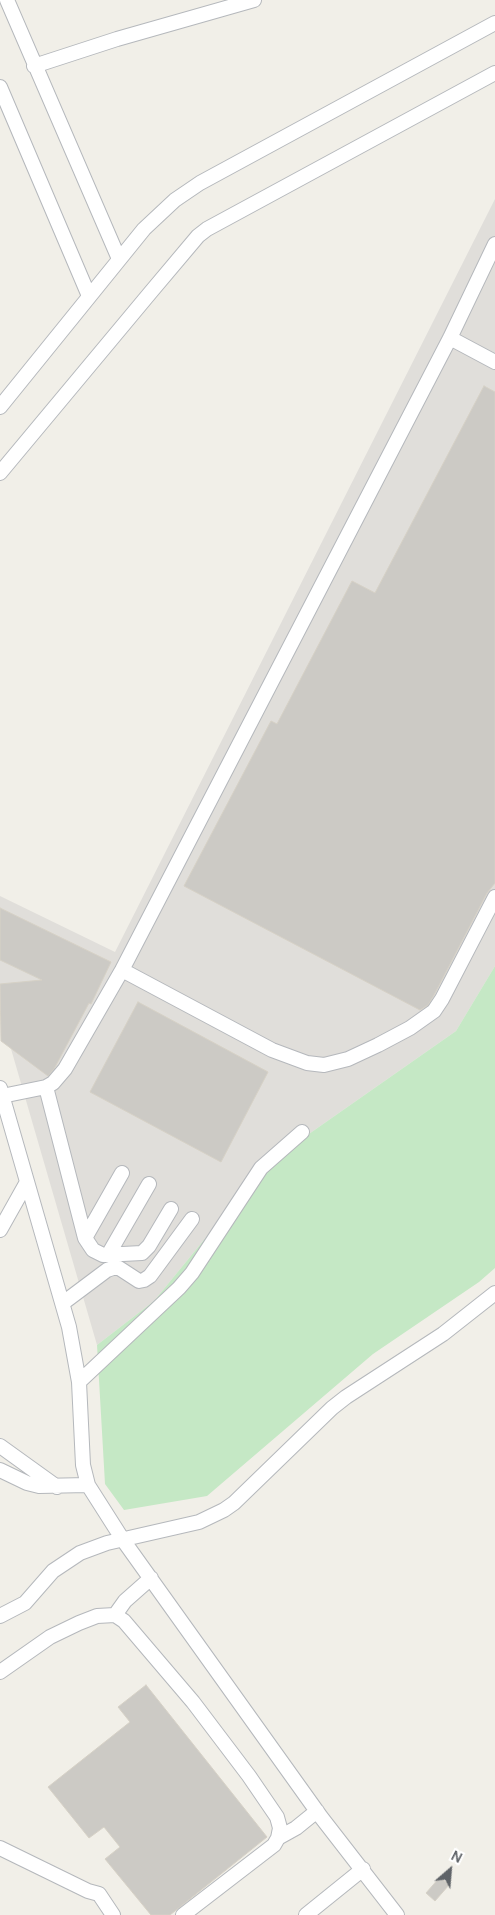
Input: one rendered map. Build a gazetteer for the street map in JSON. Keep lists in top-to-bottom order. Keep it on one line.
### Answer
{"north":"top right"}
